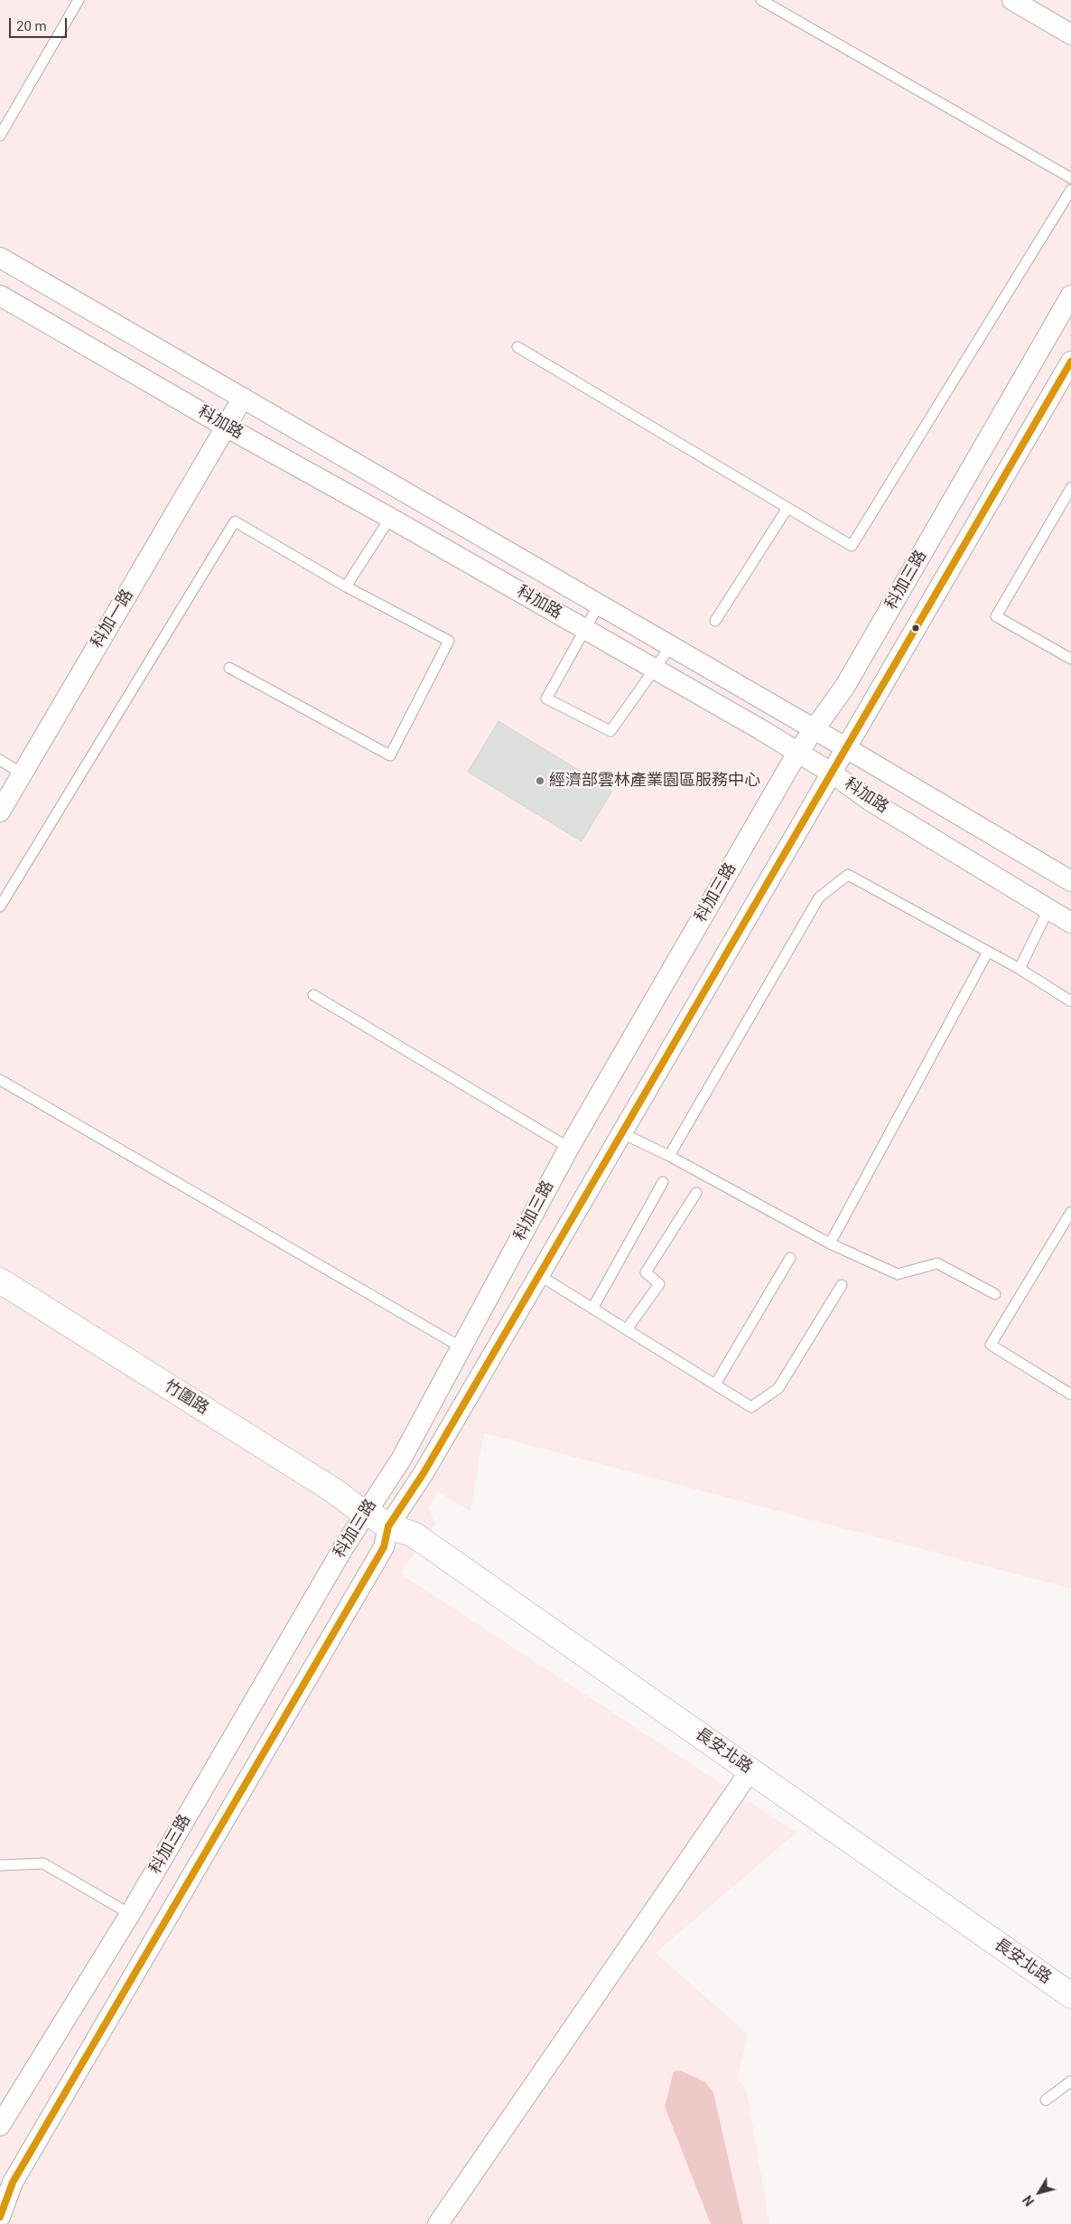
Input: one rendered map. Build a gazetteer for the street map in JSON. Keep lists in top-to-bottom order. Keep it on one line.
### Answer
{"streets":{"street":["科加路","科加三路","科加一路","竹圍路","長安北路"]},"crossings":[["科加路","科加三路"],["科加路","科加一路"],["科加三路","竹圍路"],["科加三路","長安北路"],["竹圍路","長安北路"]],"places":["經濟部雲林產業園區服務中心"],"scale_bar":"20 m","north":"bottom left"}
